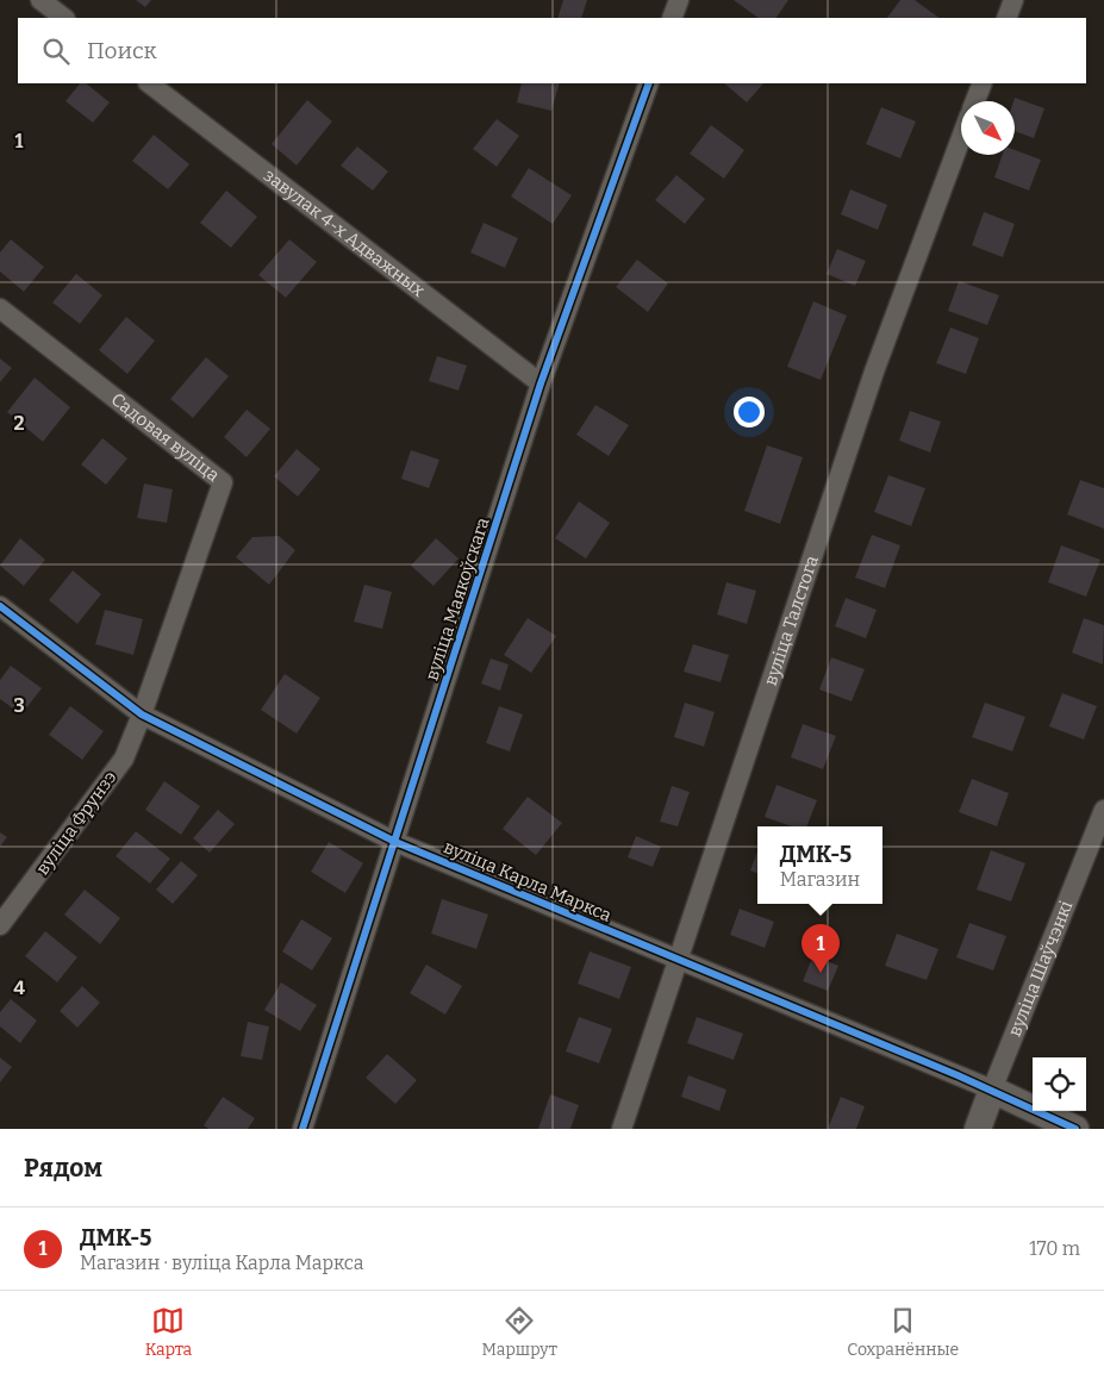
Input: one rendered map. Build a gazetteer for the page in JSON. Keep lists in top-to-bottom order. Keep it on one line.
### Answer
{"streets":{"street":["завулак 4-х Адважных","Садовая вуліца","вуліца Маякоўскага","вуліца Талстога","вуліца Фрунзэ","вуліца Карла Маркса","вуліца Шаўчэнкі"]},"crossings":[["завулак 4-х Адважных","вуліца Маякоўскага"],["Садовая вуліца","вуліца Фрунзэ"],["Садовая вуліца","вуліца Карла Маркса"],["вуліца Маякоўскага","вуліца Карла Маркса"],["вуліца Талстога","вуліца Карла Маркса"],["вуліца Фрунзэ","вуліца Карла Маркса"],["вуліца Карла Маркса","вуліца Шаўчэнкі"]],"north":"bottom right","page":{"search":"Поиск","popup":["ДМК-5","Магазин"],"pins":"1","heading":"Рядом","list":[{"mark":"1","name":"ДМК-5","note":"Магазин · вуліца Карла Маркса","value":"170 m"}],"nav":["Карта","Маршрут","Сохранённые"]},"grid":{"rows":["1","2","3","4"]}}
